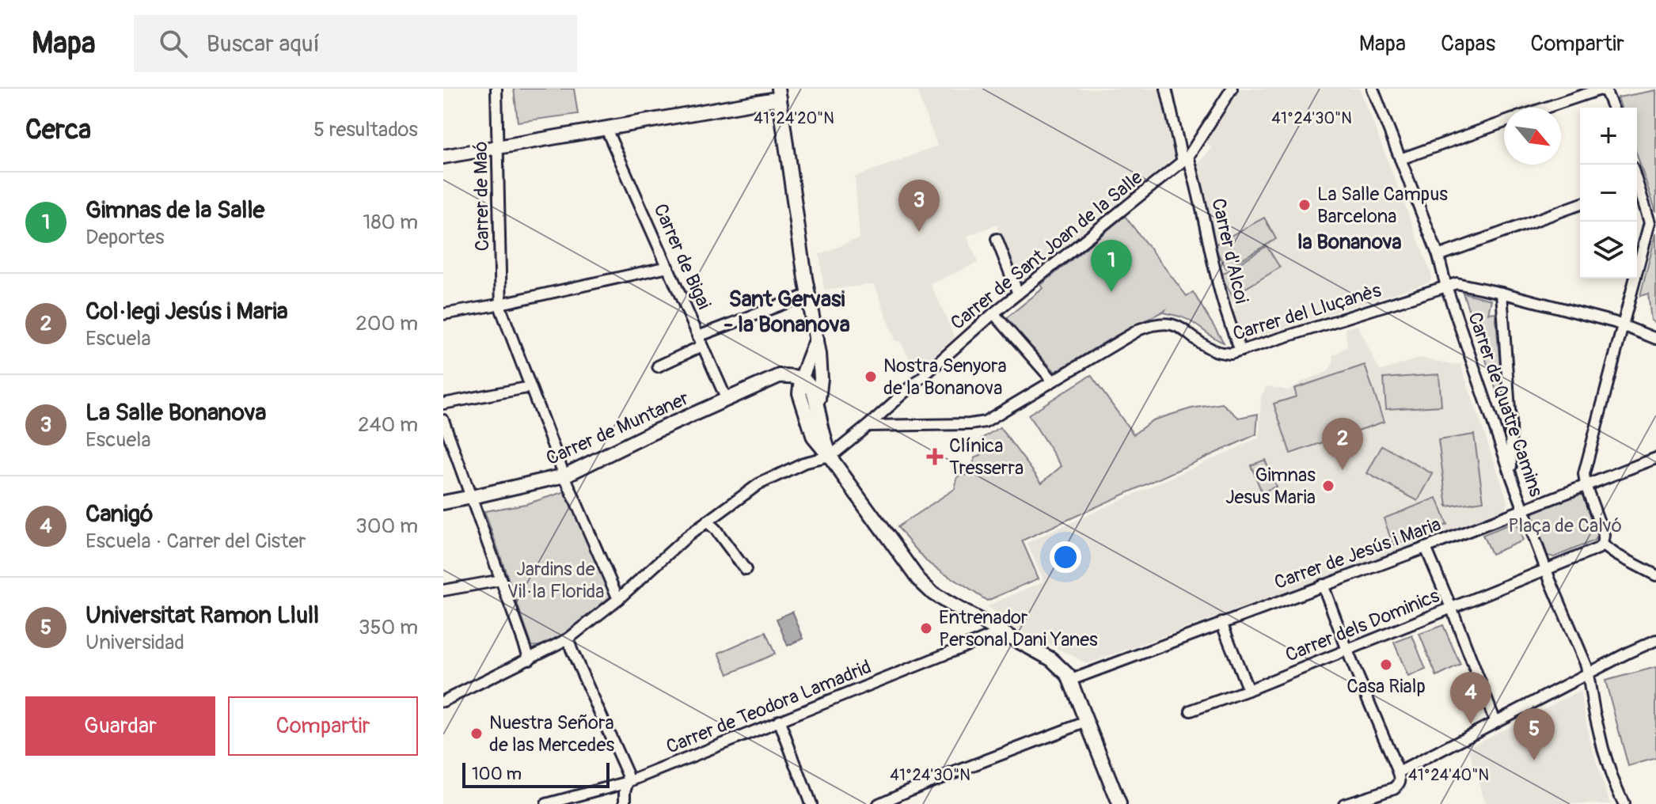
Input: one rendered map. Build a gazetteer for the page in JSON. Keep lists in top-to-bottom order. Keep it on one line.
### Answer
{"streets":{"street":["Carrer de Maó","Carrer de Sant Joan de la Salle","Carrer d'Alcoi","Carrer de Bigai","Carrer del Lluçanès","Carrer de Quatre Camins","Carrer de Muntaner","Carrer de Jesús i Maria","Carrer dels Dominics","Carrer de Teodora Lamadrid"]},"crossings":[["Carrer de Maó","Carrer de Muntaner"],["Carrer de Sant Joan de la Salle","Carrer d'Alcoi"],["Carrer de Sant Joan de la Salle","Carrer del Lluçanès"],["Carrer d'Alcoi","Carrer del Lluçanès"],["Carrer de Bigai","Carrer de Muntaner"],["Carrer del Lluçanès","Carrer de Quatre Camins"],["Carrer de Quatre Camins","Carrer de Jesús i Maria"],["Carrer de Quatre Camins","Carrer dels Dominics"]],"districts":["la Bonanova","Sant Gervasi - la Bonanova"],"parks":["Plaça de Calvó","Jardins de Vil·la Florida"],"places":{"other":["La Salle Campus Barcelona","Nostra Senyora de la Bonanova","Gimnas Jesus Maria","Entrenador Personal Dani Yanes","Casa Rialp","Nuestra Señora de las Mercedes"],"health":["Clínica Tresserra"]},"scale_bar":"100 m","north":"bottom right","page":{"header":"Mapa","search":"Buscar aquí","nav":["Mapa","Capas","Compartir"],"heading":["Cerca","5 resultados"],"map_buttons":["+","−"],"list":[{"mark":"1","name":"Gimnas de la Salle","note":"Deportes","value":"180 m"},{"mark":"2","name":"Col·legi Jesús i Maria","note":"Escuela","value":"200 m"},{"mark":"3","name":"La Salle Bonanova","note":"Escuela","value":"240 m"},{"mark":"4","name":"Canigó","note":"Escuela · Carrer del Cister","value":"300 m"},{"mark":"5","name":"Universitat Ramon Llull","note":"Universidad","value":"350 m"}],"pins":["3","1","2","4","5"],"buttons":["Guardar","Compartir"],"scale":"100 m"},"coordinates":["41°24'20\"N","41°24'30\"N","41°24'40\"N"]}
